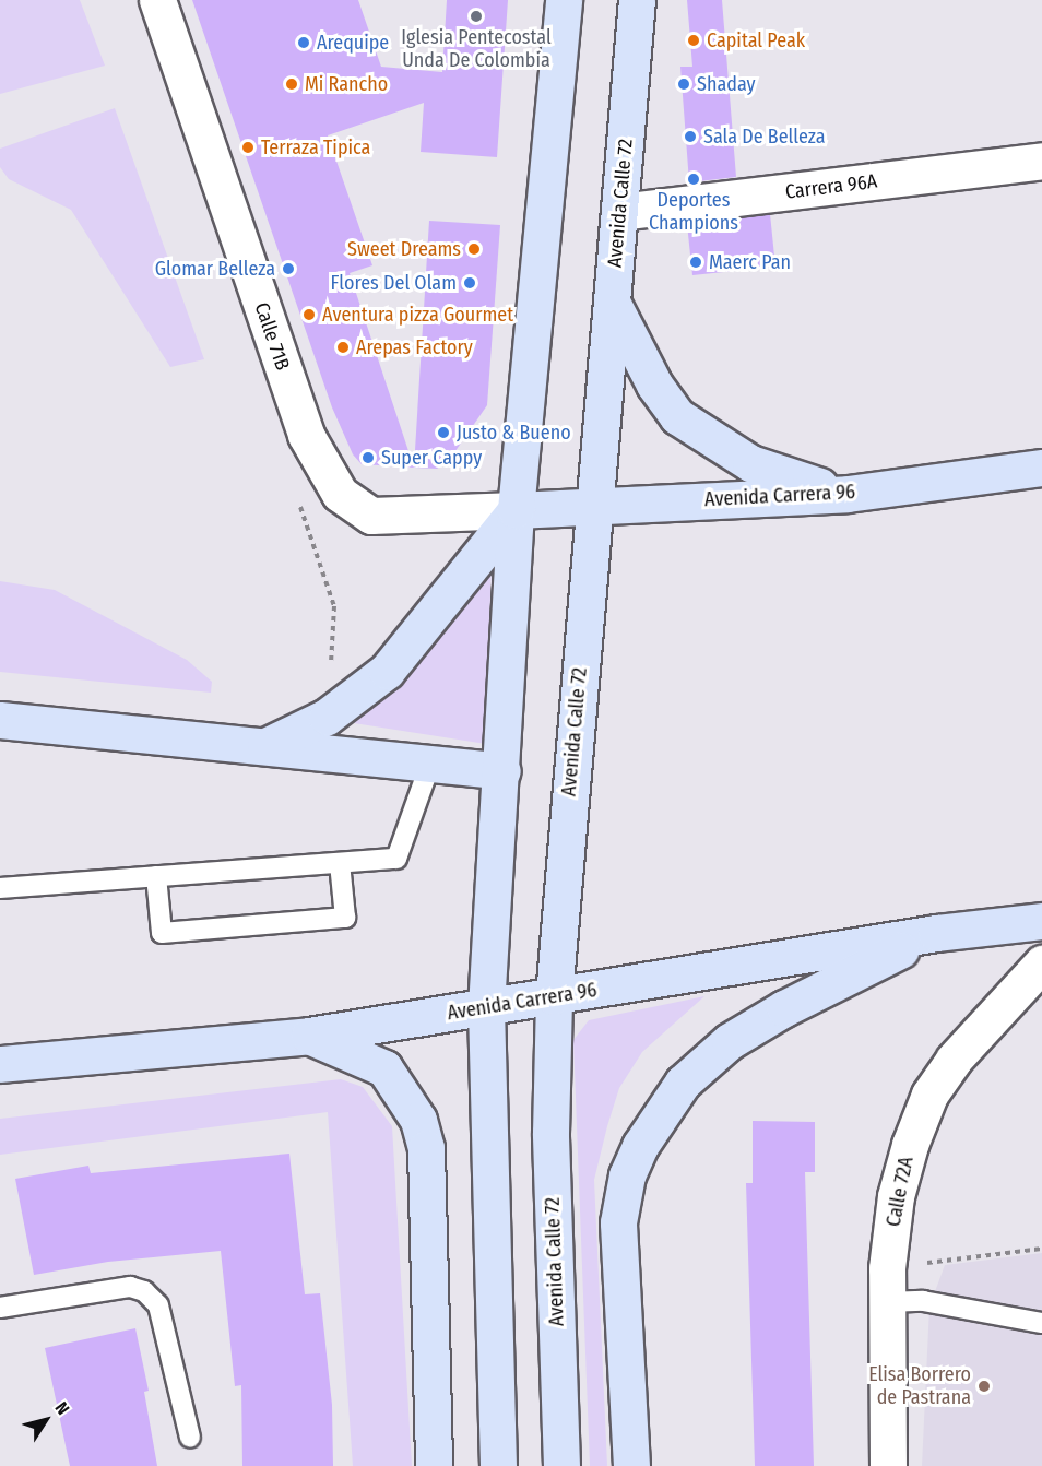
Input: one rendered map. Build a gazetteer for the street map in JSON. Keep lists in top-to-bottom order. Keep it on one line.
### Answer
{"streets":{"main road":["Avenida Calle 72","Avenida Carrera 96"],"street":["Carrera 96A","Calle 71B","Calle 72A"]},"crossings":[["Carrera 96A","Avenida Calle 72"],["Avenida Calle 72","Avenida Carrera 96"],["Calle 71B","Avenida Carrera 96"]],"places":["Iglesia Pentecostal Unda De Colombia","Capital Peak","Arequipe","Mi Rancho","Shaday","Sala De Belleza","Terraza Tipica","Deportes Champions","Sweet Dreams","Maerc Pan","Glomar Belleza","Flores Del Olam","Aventura pizza Gourmet","Arepas Factory","Justo & Bueno","Super Cappy","Elisa Borrero de Pastrana"],"north":"top right"}
